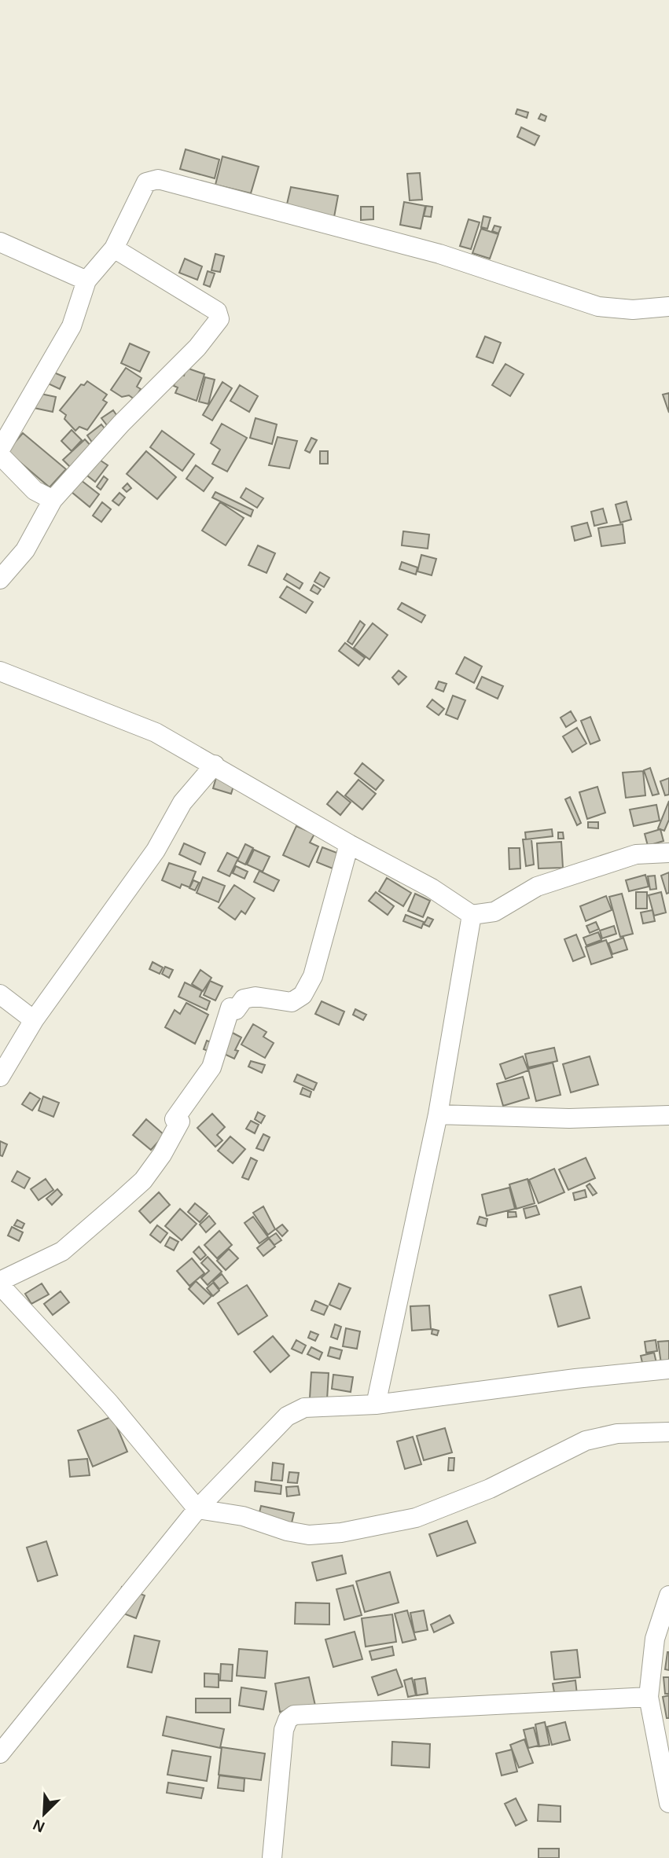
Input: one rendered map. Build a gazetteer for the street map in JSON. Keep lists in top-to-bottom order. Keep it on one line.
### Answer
{"north":"bottom left"}
